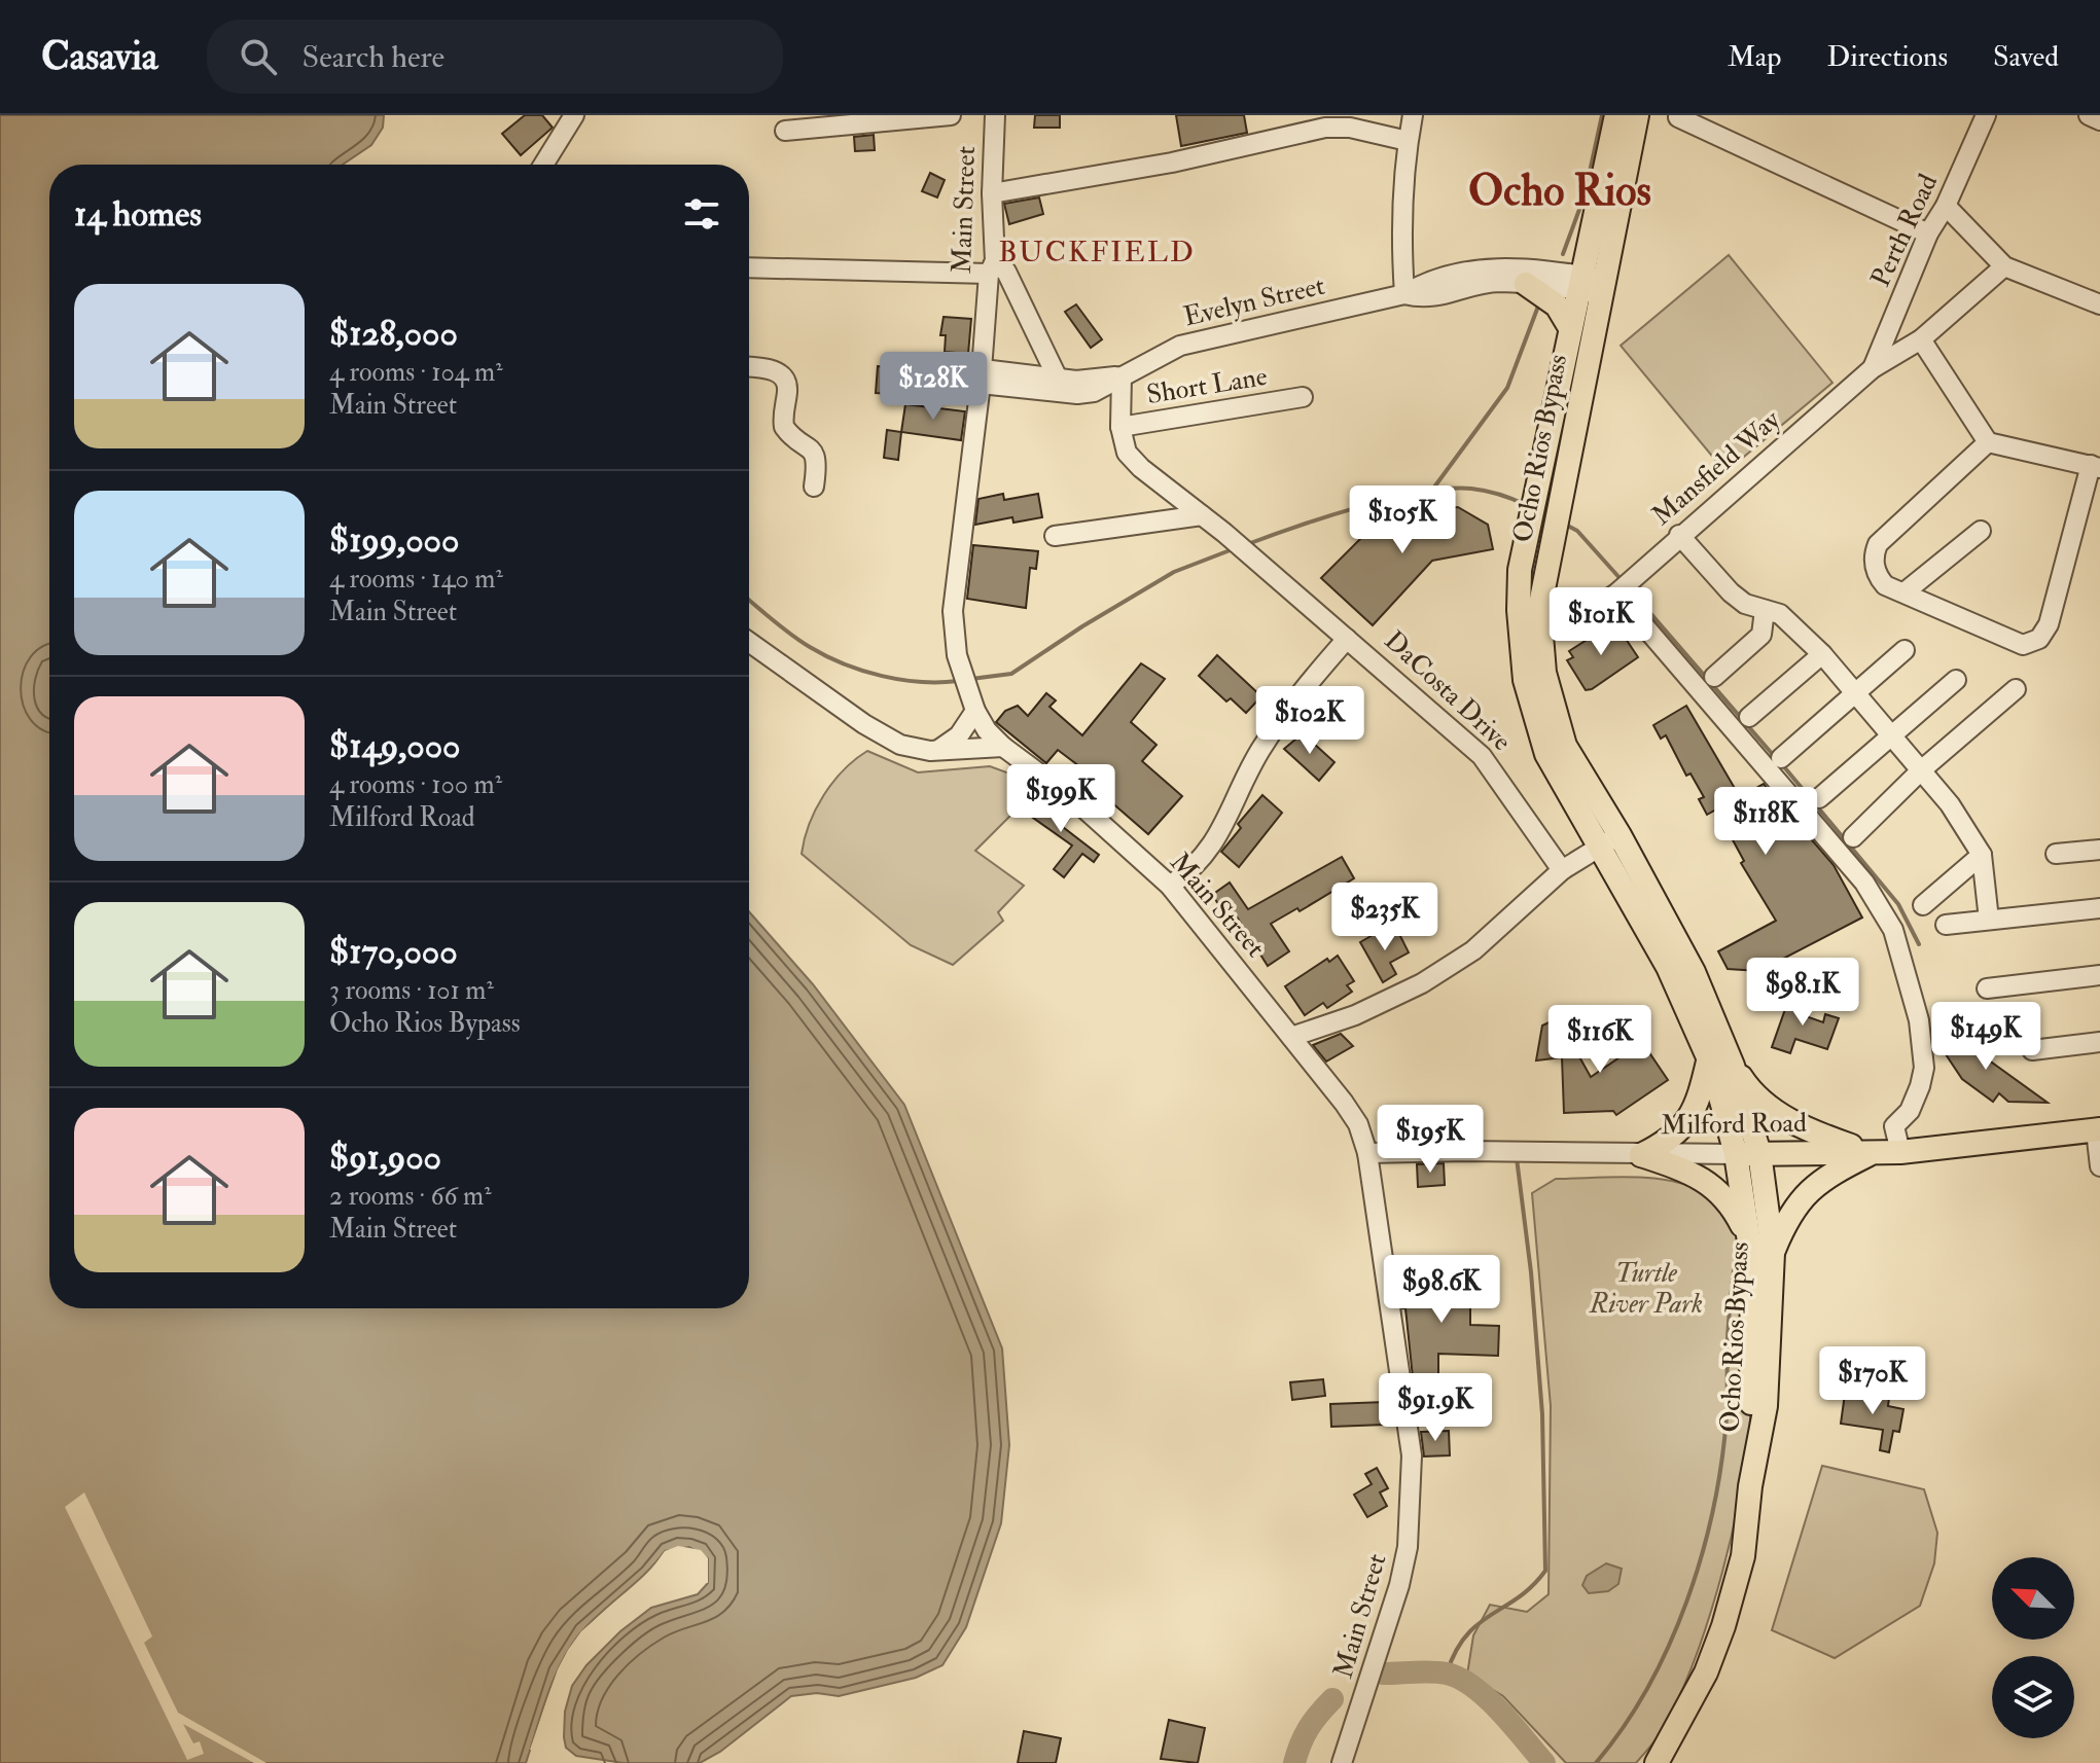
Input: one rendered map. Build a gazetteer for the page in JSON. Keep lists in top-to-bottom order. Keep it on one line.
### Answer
{"streets":{"main road":["Ocho Rios Bypass","Milford Road"],"street":["Main Street","Perth Road","Evelyn Street","Short Lane","Mansfield Way","DaCosta Drive"]},"crossings":[["Main Street","Evelyn Street"],["Main Street","Milford Road"],["Perth Road","Mansfield Way"],["Evelyn Street","Ocho Rios Bypass"],["Ocho Rios Bypass","Mansfield Way"],["Ocho Rios Bypass","Milford Road"]],"districts":["Ocho Rios","BUCKFIELD"],"parks":["Turtle River Park"],"north":"top left","page":{"header":"Casavia","search":"Search here","nav":["Map","Directions","Saved"],"heading":"14 homes","list":[{"name":"$128,000","note":"4 rooms · 104 m² · Main Street"},{"name":"$199,000","note":"4 rooms · 140 m² · Main Street"},{"name":"$149,000","note":"4 rooms · 100 m² · Milford Road"},{"name":"$170,000","note":"3 rooms · 101 m² · Ocho Rios Bypass"},{"name":"$91,900","note":"2 rooms · 66 m² · Main Street"}],"price":["$128K","$105K","$101K","$102K","$199K","$118K","$235K","$98.1K","$149K","$116K","$195K","$98.6K","$170K","$91.9K"]}}
